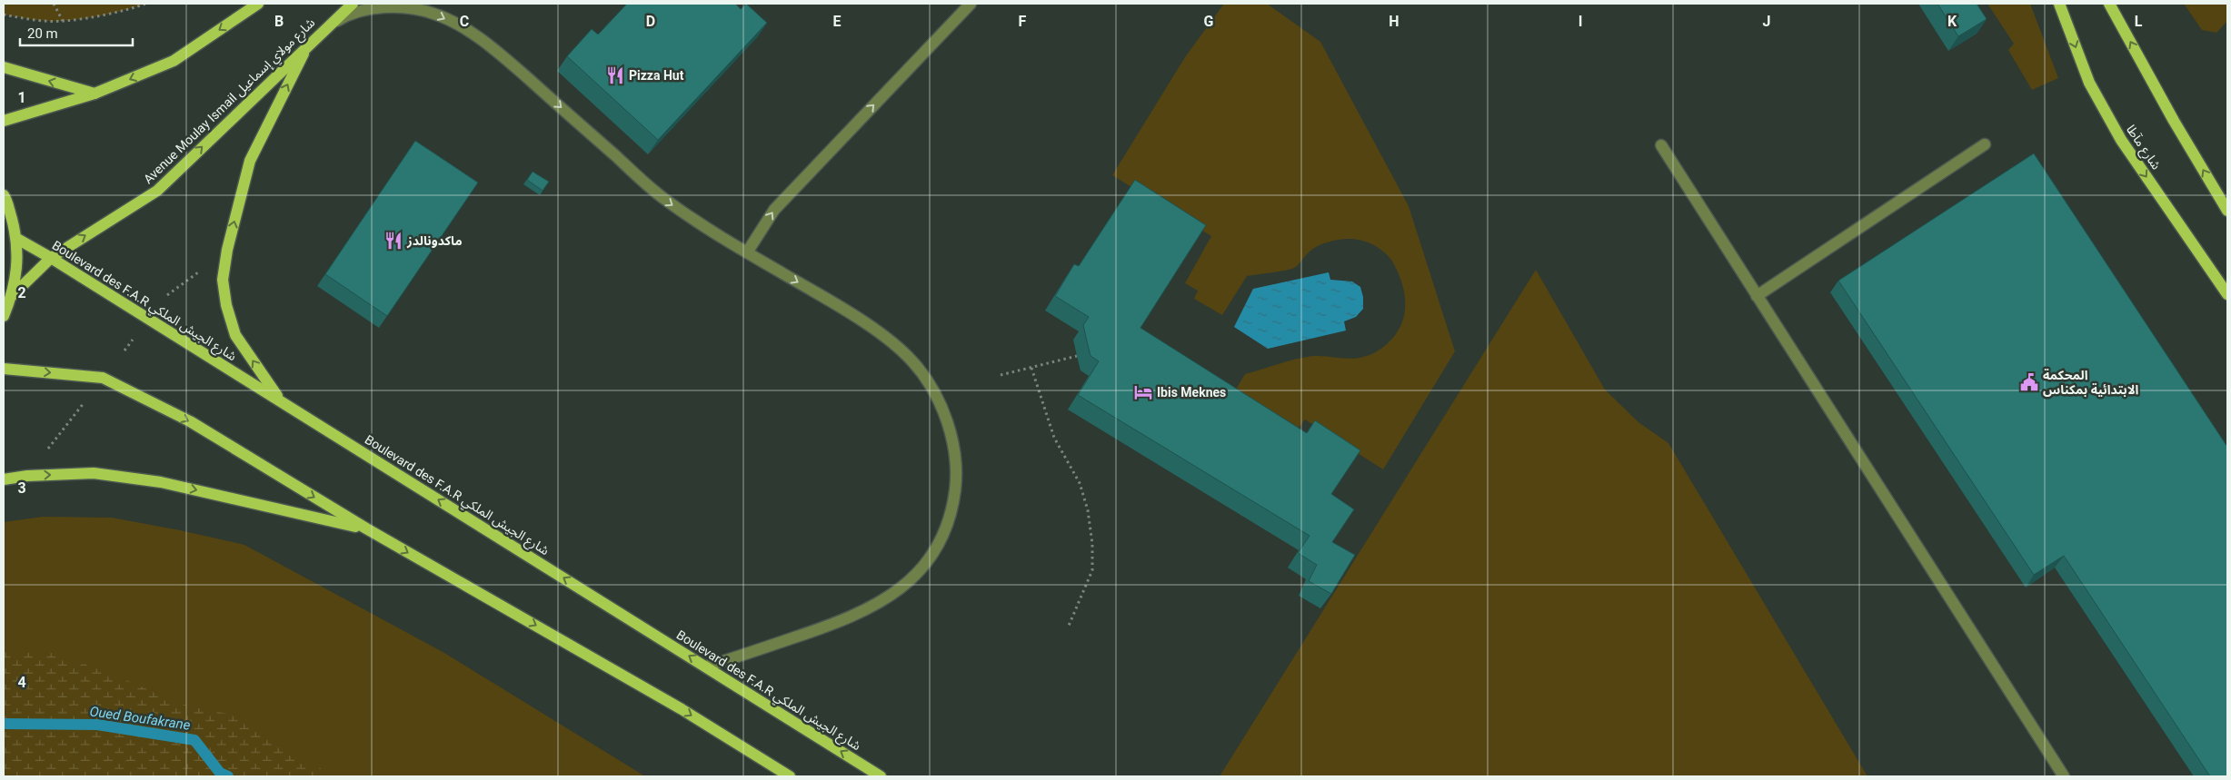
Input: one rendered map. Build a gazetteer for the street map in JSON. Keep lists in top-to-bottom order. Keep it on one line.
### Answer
{"streets":{"main road":["Avenue Moulay Ismail شارع مولاي إسماعيل","شارع مآطا","Boulevard des F.A.R شارع الجيش الملكي"]},"crossings":[["Avenue Moulay Ismail شارع مولاي إسماعيل","Boulevard des F.A.R شارع الجيش الملكي"]],"water":["Oued Boufakrane"],"places":{"restaurant":["Pizza Hut","ماكدونالدز"],"public building":["المحكمة الابتدائية بمكناس"],"hotel":["Ibis Meknes"]},"scale_bar":"20 m","grid":{"columns":["B","C","D","E","F","G","H","I","J","K","L"],"rows":["1","2","3","4"]}}
